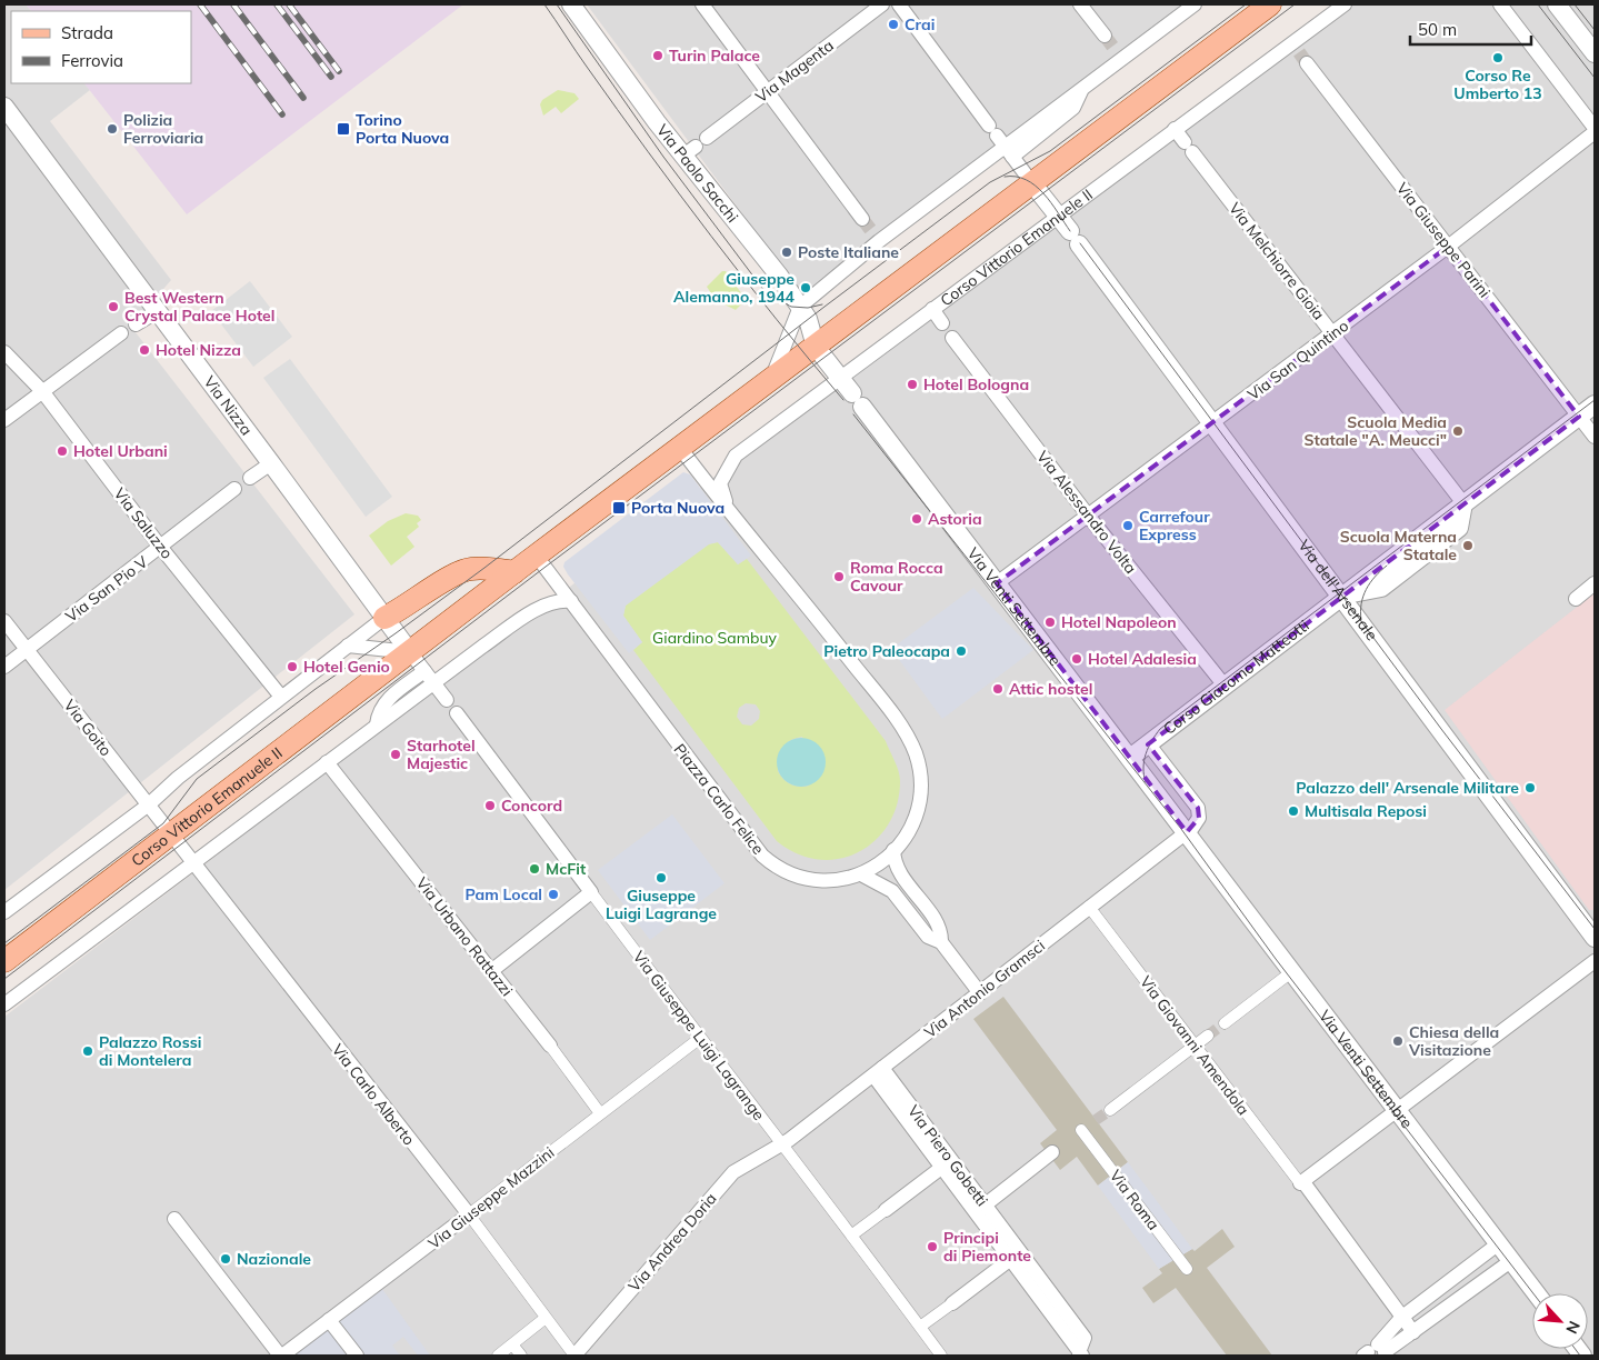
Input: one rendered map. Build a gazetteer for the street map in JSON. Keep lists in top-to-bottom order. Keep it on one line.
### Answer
{"streets":{"main road":["Corso Vittorio Emanuele II"],"street":["Via Magenta","Via Paolo Sacchi","Via Giuseppe Parini","Via Melchiorre Gioia","Via San Quintino","Via Nizza","Via Alessandro Volta","Via Saluzzo","Via San Pio V","Via dell'Arsenale","Via Venti Settembre","Corso Giacomo Matteotti","Via Goito","Piazza Carlo Felice","Via Urbano Rattazzi","Via Antonio Gramsci","Via Giuseppe Luigi Lagrange","Via Giovanni Amendola","Via Carlo Alberto","Via Piero Gobetti","Via Giuseppe Mazzini","Via Roma","Via Andrea Doria"]},"crossings":[["Via Magenta","Via Paolo Sacchi"],["Via Paolo Sacchi","Corso Vittorio Emanuele II"],["Via Paolo Sacchi","Via Venti Settembre"],["Via Giuseppe Parini","Corso Vittorio Emanuele II"],["Via Giuseppe Parini","Via San Quintino"],["Via Giuseppe Parini","Corso Giacomo Matteotti"],["Corso Vittorio Emanuele II","Via Melchiorre Gioia"],["Corso Vittorio Emanuele II","Via Nizza"],["Corso Vittorio Emanuele II","Via dell'Arsenale"],["Corso Vittorio Emanuele II","Via Venti Settembre"],["Corso Vittorio Emanuele II","Via Goito"],["Corso Vittorio Emanuele II","Piazza Carlo Felice"],["Corso Vittorio Emanuele II","Via Carlo Alberto"],["Via Melchiorre Gioia","Via San Quintino"],["Via Melchiorre Gioia","Corso Giacomo Matteotti"],["Via San Quintino","Via Alessandro Volta"],["Via San Quintino","Via dell'Arsenale"],["Via San Quintino","Via Venti Settembre"],["Via Alessandro Volta","Corso Giacomo Matteotti"],["Via Saluzzo","Via San Pio V"],["Via San Pio V","Via Goito"],["Via dell'Arsenale","Corso Giacomo Matteotti"],["Via Venti Settembre","Corso Giacomo Matteotti"],["Via Venti Settembre","Via Antonio Gramsci"],["Via Goito","Via Carlo Alberto"],["Via Urbano Rattazzi","Via Giuseppe Mazzini"],["Via Antonio Gramsci","Via Giuseppe Luigi Lagrange"],["Via Antonio Gramsci","Via Giovanni Amendola"],["Via Antonio Gramsci","Via Piero Gobetti"],["Via Antonio Gramsci","Via Andrea Doria"],["Via Giuseppe Luigi Lagrange","Via Giuseppe Mazzini"],["Via Giuseppe Luigi Lagrange","Via Andrea Doria"],["Via Carlo Alberto","Via Giuseppe Mazzini"],["Via Carlo Alberto","Via Andrea Doria"]],"parks":["Giardino Sambuy"],"places":{"other":["Crai","Turin Palace","Corso Re Umberto 13","Polizia Ferroviaria","Poste Italiane","Giuseppe Alemanno, 1944","Best Western Crystal Palace Hotel","Hotel Nizza","Hotel Bologna","Scuola Media Statale \"A. Meucci\"","Hotel Urbani","Astoria","Carrefour Express","Scuola Materna Statale","Roma Rocca Cavour","Hotel Napoleon","Pietro Paleocapa","Hotel Adalesia","Hotel Genio","Attic hostel","Starhotel Majestic","Palazzo dell' Arsenale Militare","Concord","Multisala Reposi","McFit","Giuseppe Luigi Lagrange","Pam Local","Chiesa della Visitazione","Palazzo Rossi di Montelera","Principi di Piemonte","Nazionale"],"transit":["Torino Porta Nuova","Porta Nuova"]},"legend":["Strada","Ferrovia"],"scale_bar":"50 m","north":"bottom right"}
